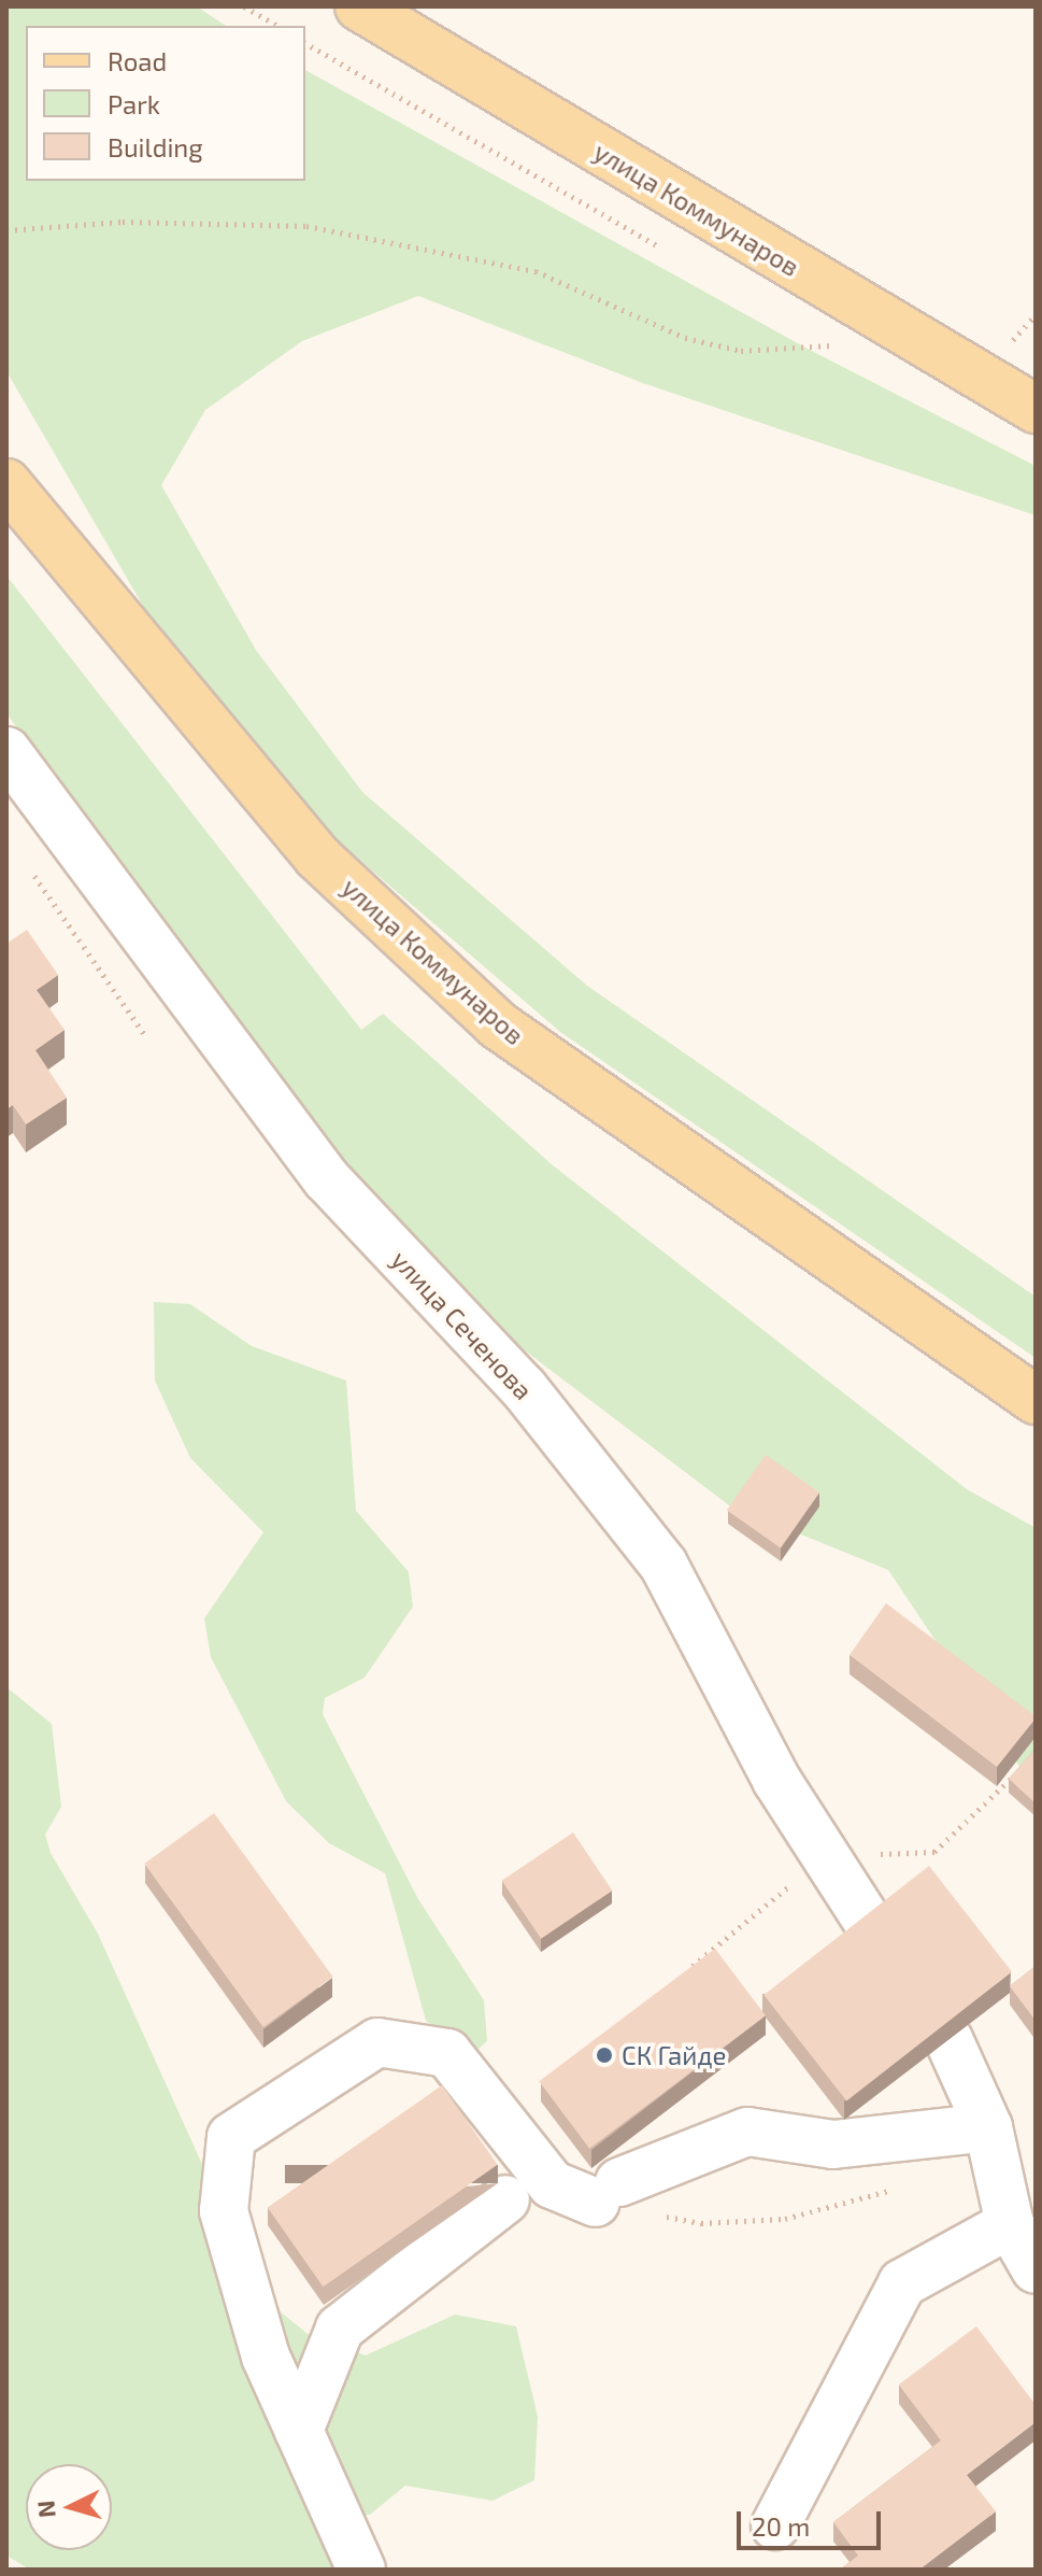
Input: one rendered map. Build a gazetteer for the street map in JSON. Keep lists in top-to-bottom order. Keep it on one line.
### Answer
{"streets":{"main road":["улица Коммунаров"],"street":["улица Сеченова"]},"places":["СК Гайде"],"legend":["Road","Park","Building"],"scale_bar":"20 m","north":"left"}
